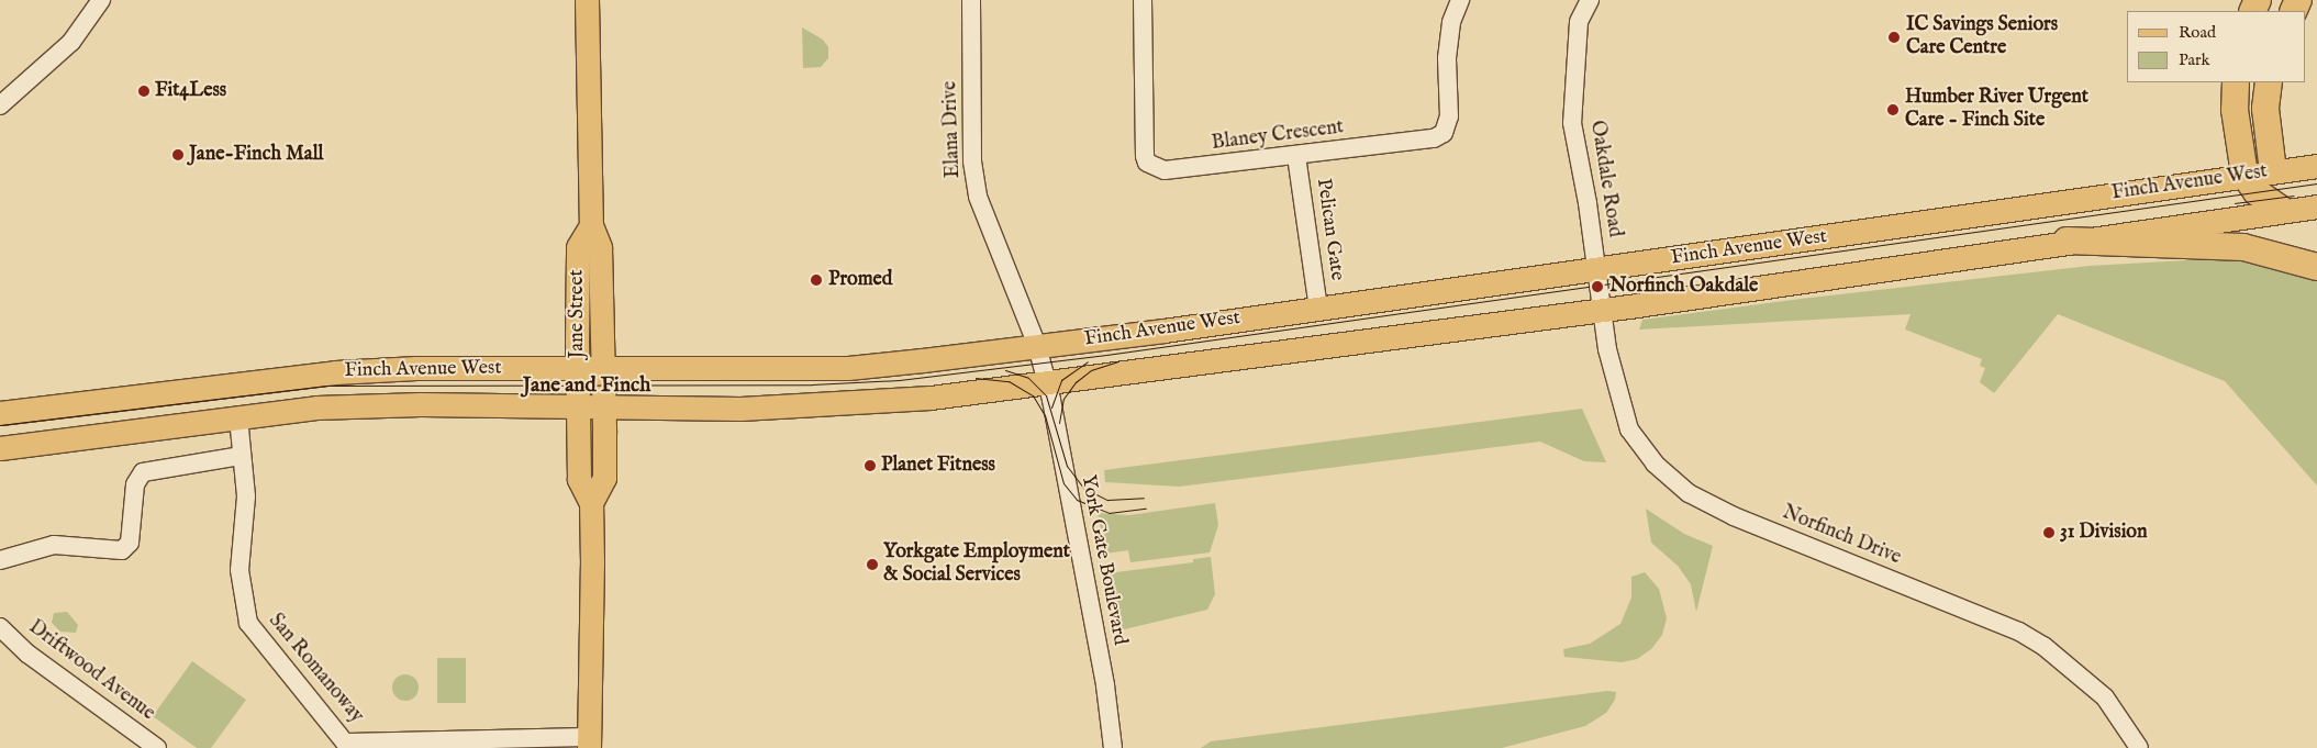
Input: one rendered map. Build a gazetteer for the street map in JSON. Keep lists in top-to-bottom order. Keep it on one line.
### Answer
{"streets":{"main road":["Finch Avenue West","Jane Street"],"street":["Elana Drive","Blaney Crescent","Oakdale Road","Pelican Gate","Norfinch Drive","York Gate Boulevard","San Romanoway","Driftwood Avenue"]},"crossings":[["Elana Drive","Finch Avenue West"],["Elana Drive","York Gate Boulevard"],["Blaney Crescent","Pelican Gate"],["Oakdale Road","Finch Avenue West"],["Oakdale Road","Norfinch Drive"],["Finch Avenue West","Pelican Gate"],["Finch Avenue West","Jane Street"],["Finch Avenue West","Norfinch Drive"],["Finch Avenue West","York Gate Boulevard"],["Finch Avenue West","San Romanoway"],["Jane Street","San Romanoway"]],"districts":["Jane and Finch"],"places":["IC Savings Seniors Care Centre","Fit4Less","Humber River Urgent Care - Finch Site","Jane-Finch Mall","Promed","Norfinch Oakdale","Planet Fitness","31 Division","Yorkgate Employment & Social Services"],"legend":["Road","Park"]}
